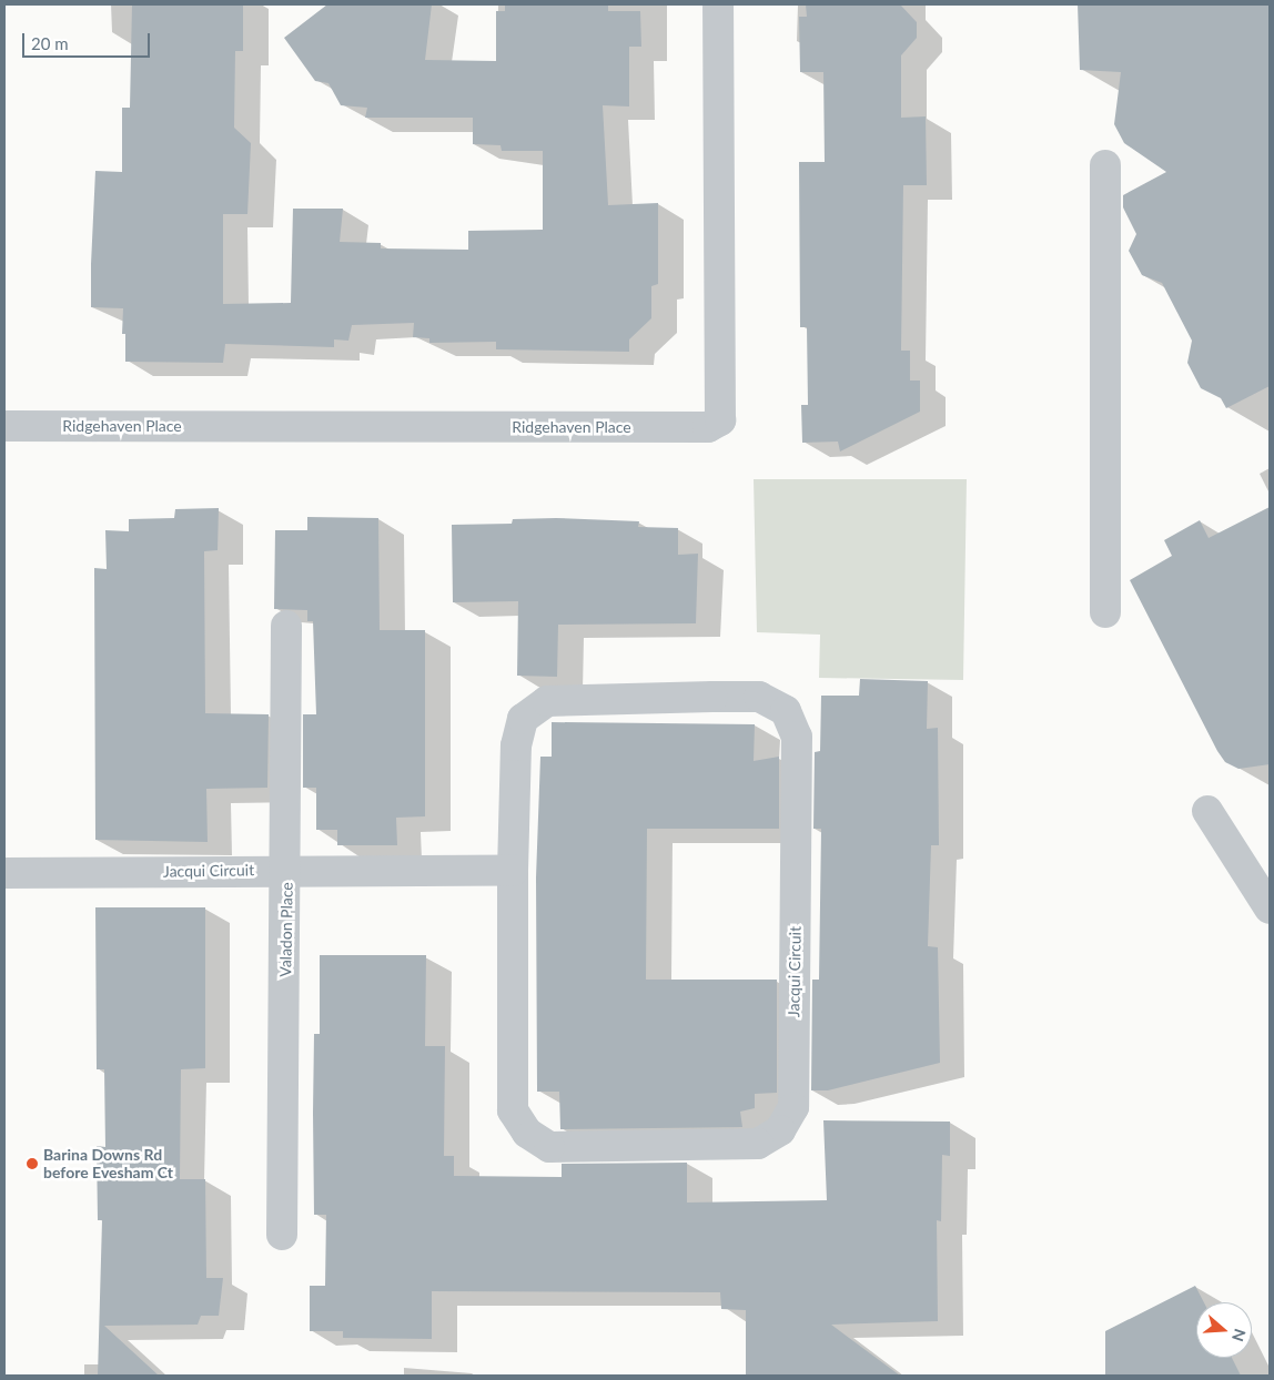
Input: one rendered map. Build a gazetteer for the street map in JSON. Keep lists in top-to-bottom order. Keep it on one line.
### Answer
{"streets":{"street":["Ridgehaven Place","Jacqui Circuit","Valadon Place"]},"crossings":[["Jacqui Circuit","Valadon Place"]],"places":["Barina Downs Rd before Evesham Ct"],"scale_bar":"20 m","north":"right"}
